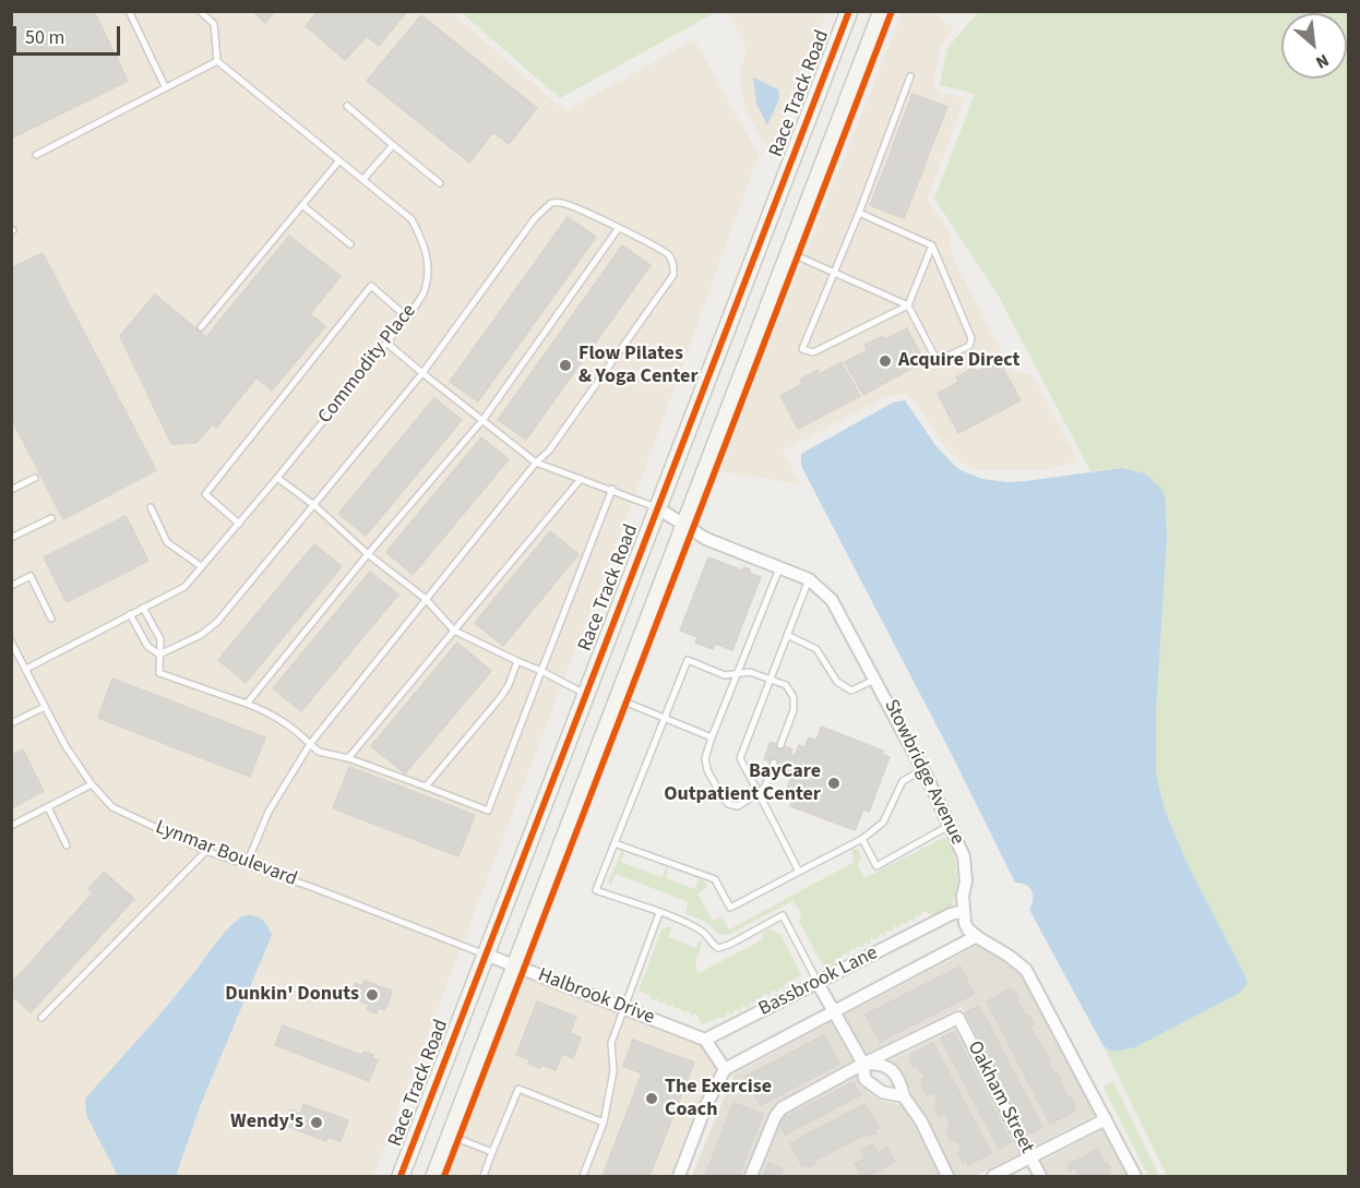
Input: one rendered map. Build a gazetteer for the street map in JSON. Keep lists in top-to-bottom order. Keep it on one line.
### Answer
{"streets":{"main road":["Race Track Road"],"street":["Stowbridge Avenue","Bassbrook Lane","Halbrook Drive","Oakham Street"],"lane":["Commodity Place","Lynmar Boulevard"]},"crossings":[["Race Track Road","Stowbridge Avenue"],["Race Track Road","Lynmar Boulevard"],["Race Track Road","Halbrook Drive"],["Commodity Place","Lynmar Boulevard"],["Stowbridge Avenue","Bassbrook Lane"],["Lynmar Boulevard","Halbrook Drive"],["Bassbrook Lane","Halbrook Drive"]],"places":["Acquire Direct","Flow Pilates & Yoga Center","BayCare Outpatient Center","Dunkin' Donuts","The Exercise Coach","Wendy's"],"scale_bar":"50 m","north":"bottom right"}
